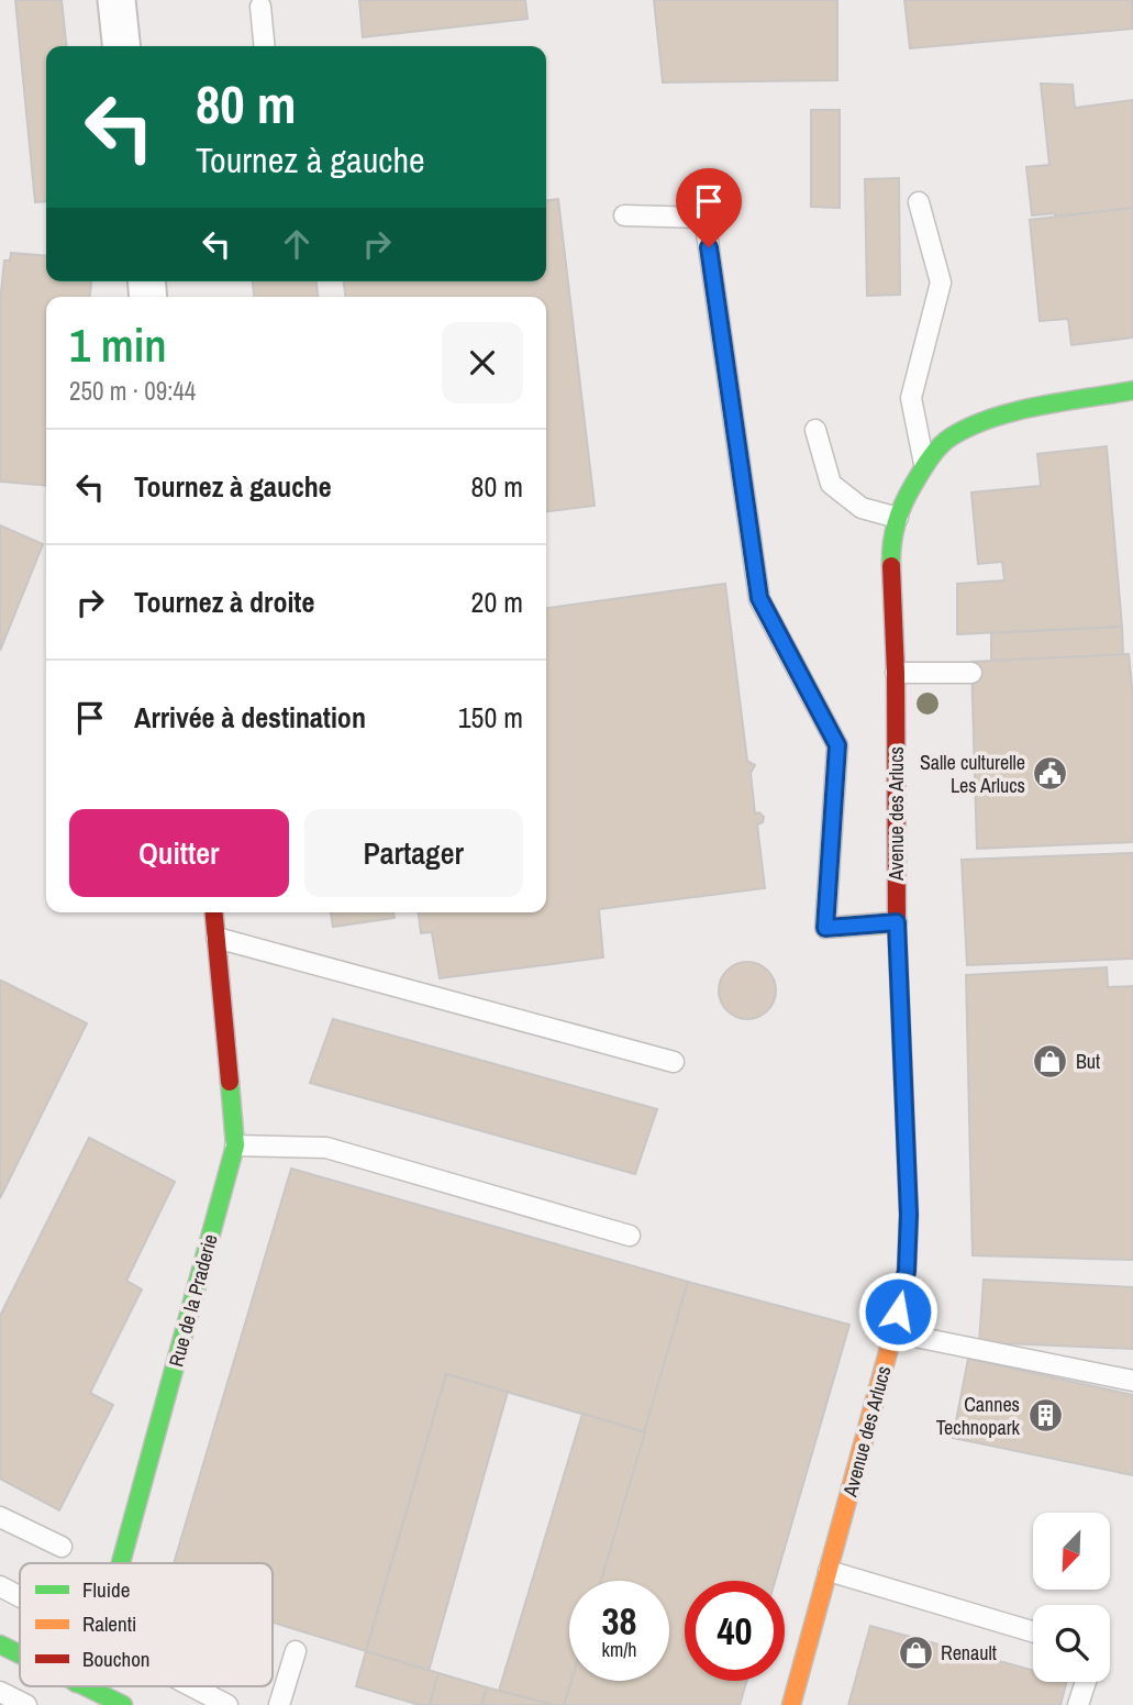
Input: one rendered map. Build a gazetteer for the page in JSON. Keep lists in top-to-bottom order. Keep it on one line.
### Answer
{"streets":{"street":["Avenue des Arlucs","Rue de la Praderie"]},"places":{"public building":["Salle culturelle Les Arlucs"],"shop":["But","Renault"],"building":["Cannes Technopark"]},"legend":["Fluide","Ralenti","Bouchon"],"north":"bottom left","page":{"turn":["80 m","Tournez à gauche"],"heading":["1 min","250 m · 09:44"],"list":[{"name":"Tournez à gauche","value":"80 m"},{"name":"Tournez à droite","value":"20 m"},{"name":"Arrivée à destination","value":"150 m"}],"buttons":["Quitter","Partager"],"speed":"38 km/h","limit":"40"}}
